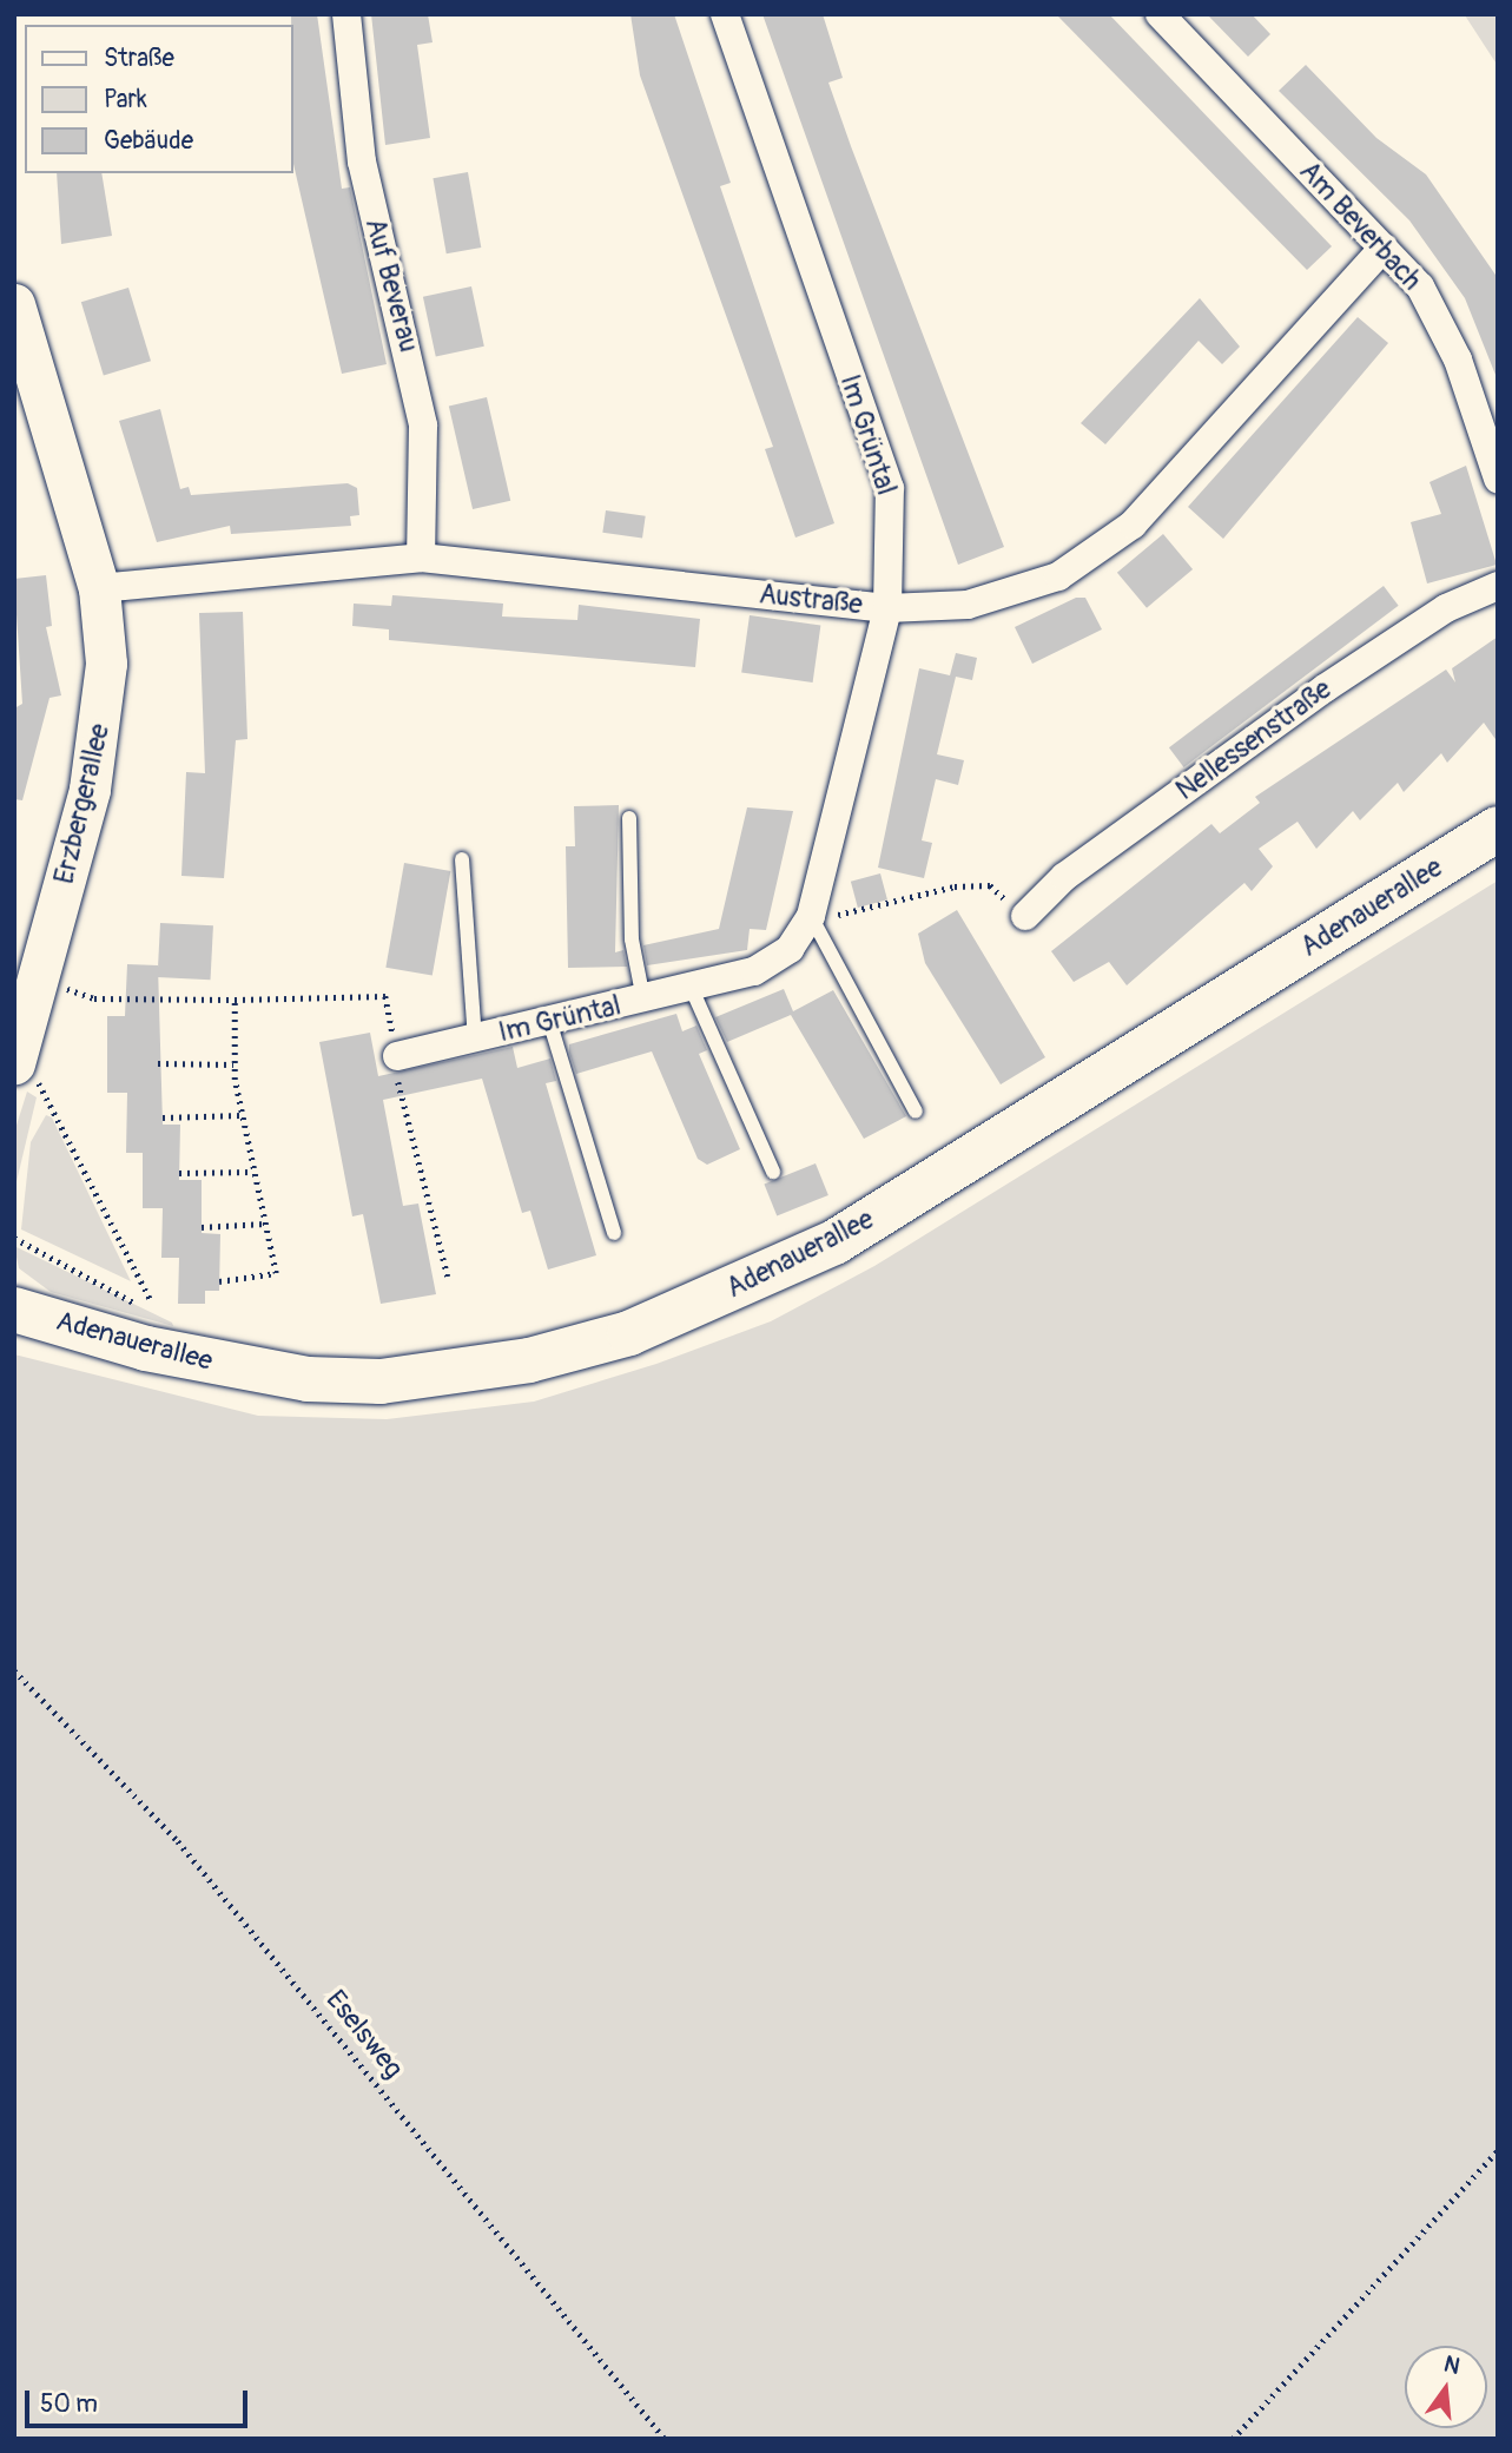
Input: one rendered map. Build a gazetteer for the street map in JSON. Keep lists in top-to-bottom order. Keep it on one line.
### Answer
{"streets":{"main road":["Adenauerallee"],"street":["Am Beverbach","Auf Beverau","Im Grüntal","Austraße","Nellessenstraße","Erzbergerallee"],"path":["Eselsweg"]},"crossings":[["Am Beverbach","Austraße"],["Auf Beverau","Austraße"],["Im Grüntal","Austraße"],["Austraße","Erzbergerallee"]],"legend":["Straße","Park","Gebäude"],"scale_bar":"50 m","north":"top"}
